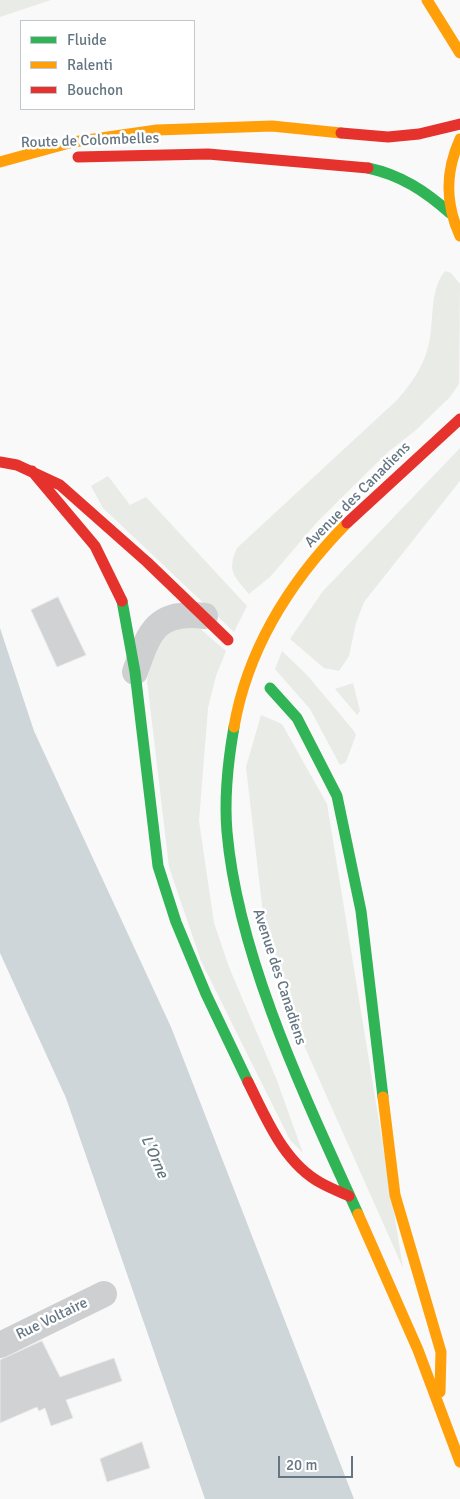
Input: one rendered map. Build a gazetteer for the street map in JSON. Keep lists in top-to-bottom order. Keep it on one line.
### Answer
{"streets":{"street":["Route de Colombelles","Avenue des Canadiens","Rue Voltaire"]},"water":["L'Orne"],"legend":["Fluide","Ralenti","Bouchon"],"scale_bar":"20 m"}
